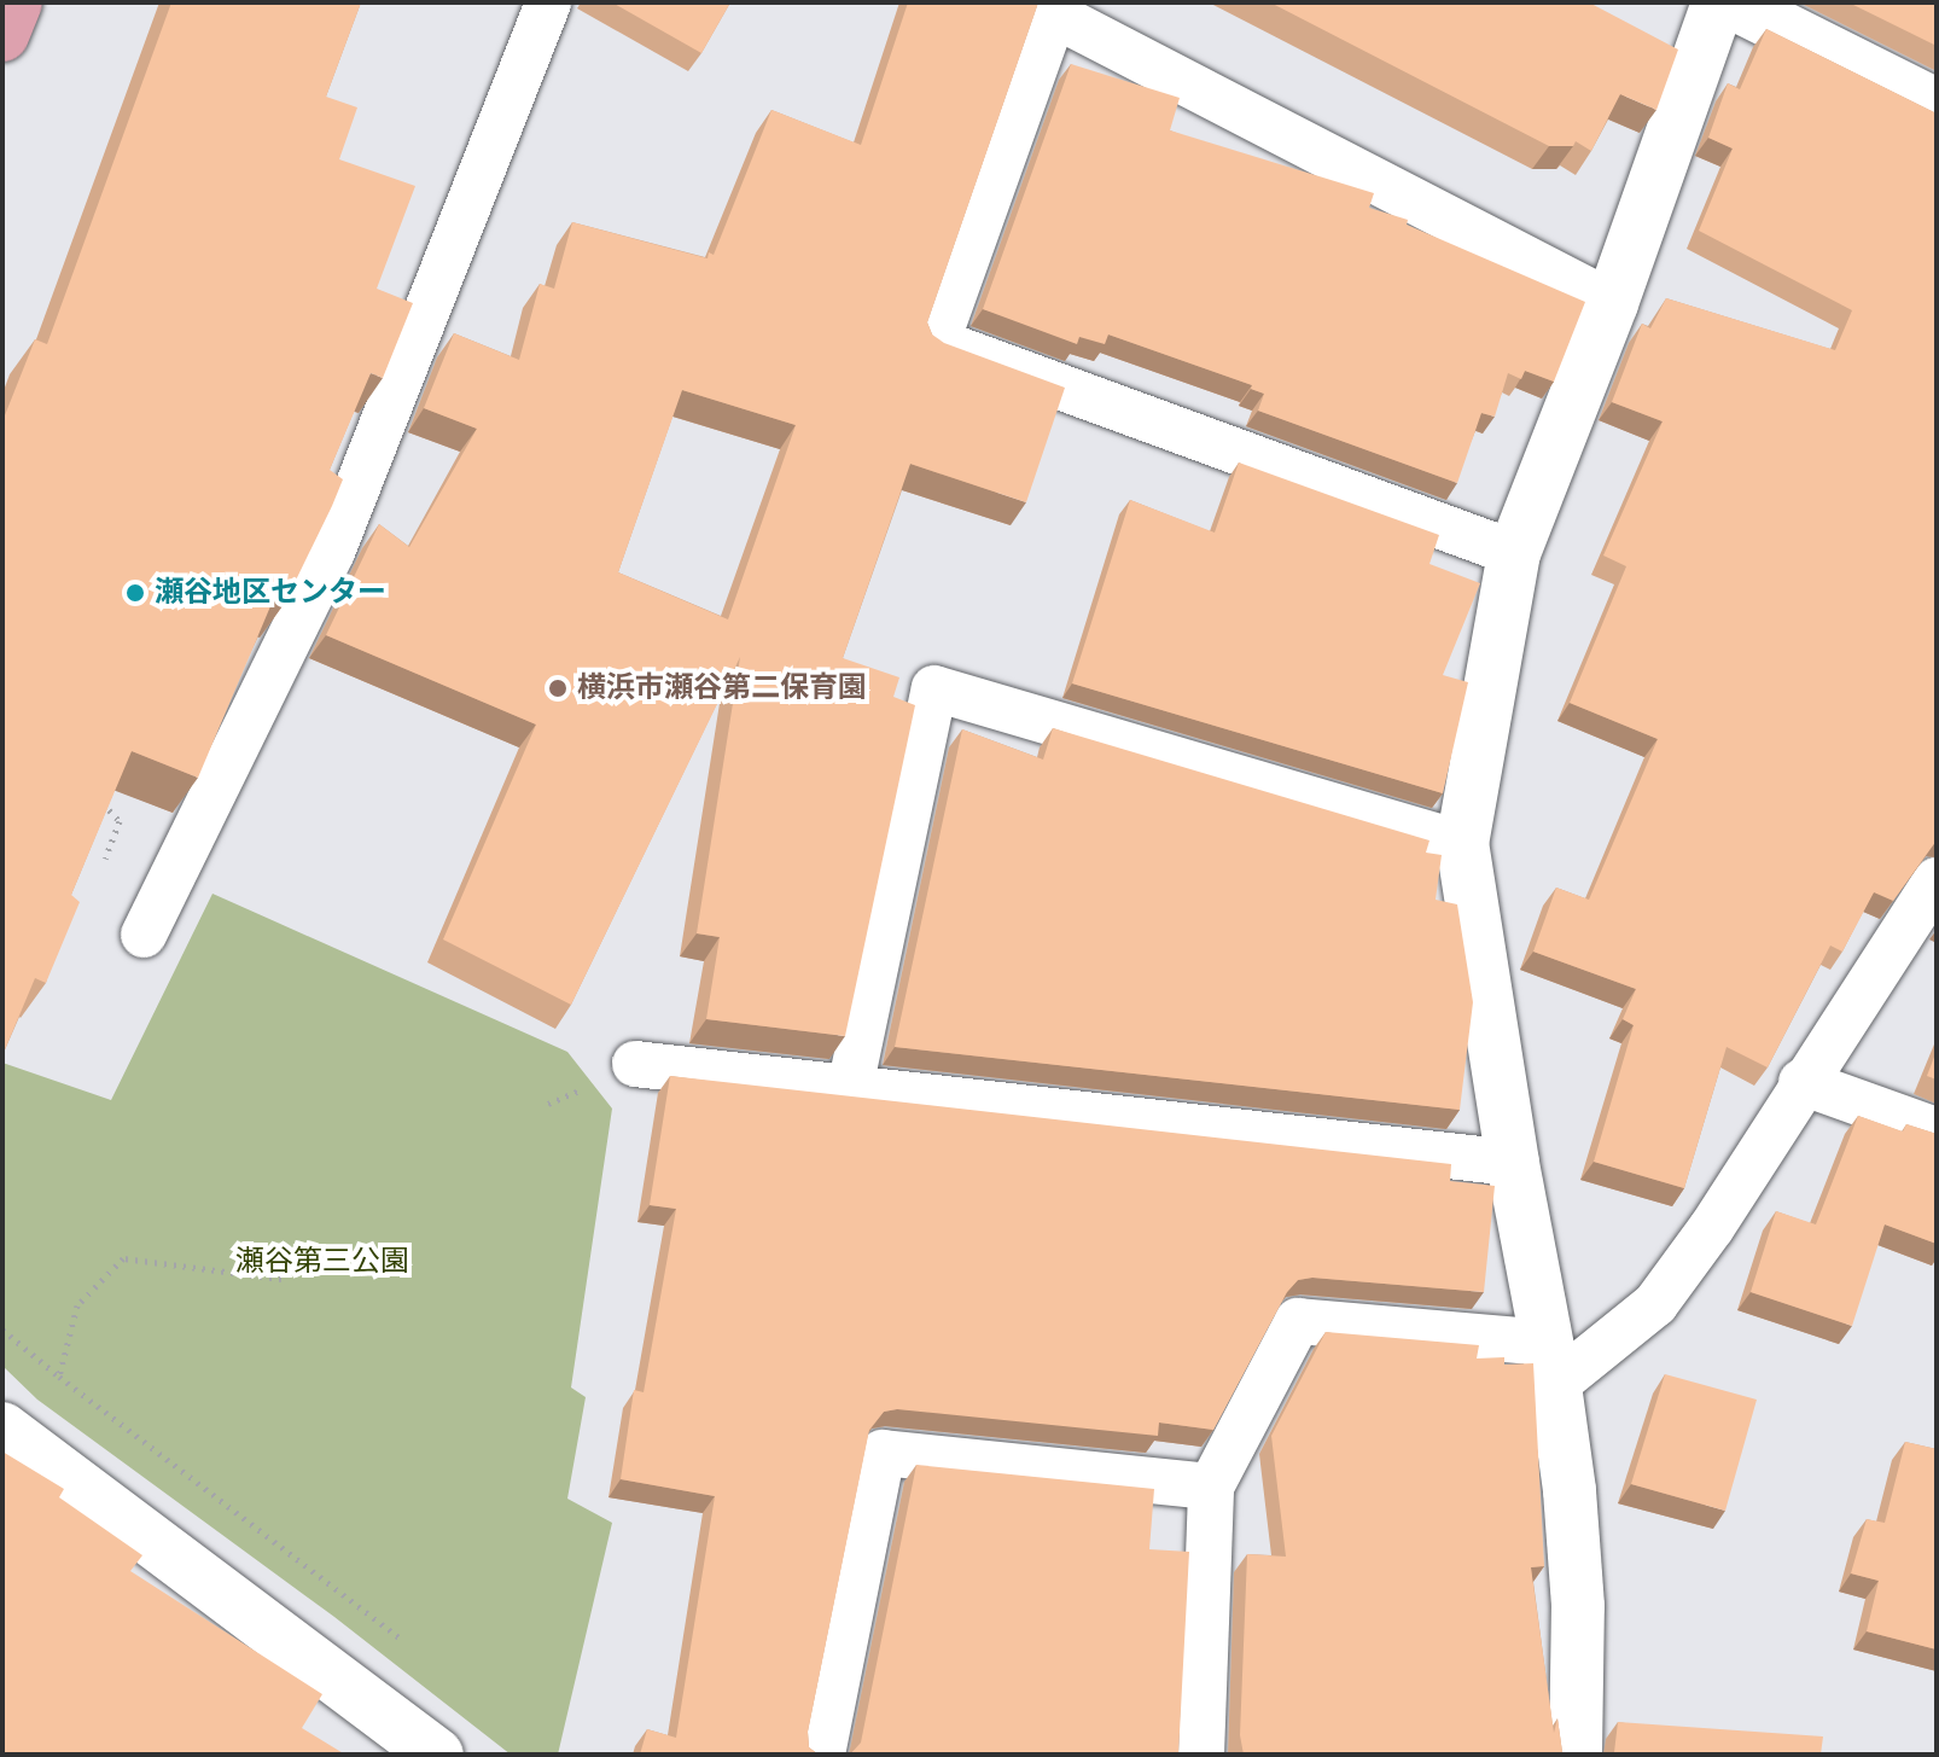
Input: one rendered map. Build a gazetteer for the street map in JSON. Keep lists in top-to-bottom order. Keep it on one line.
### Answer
{"parks":["瀬谷第三公園"],"places":["瀬谷地区センター","横浜市瀬谷第二保育園"]}
